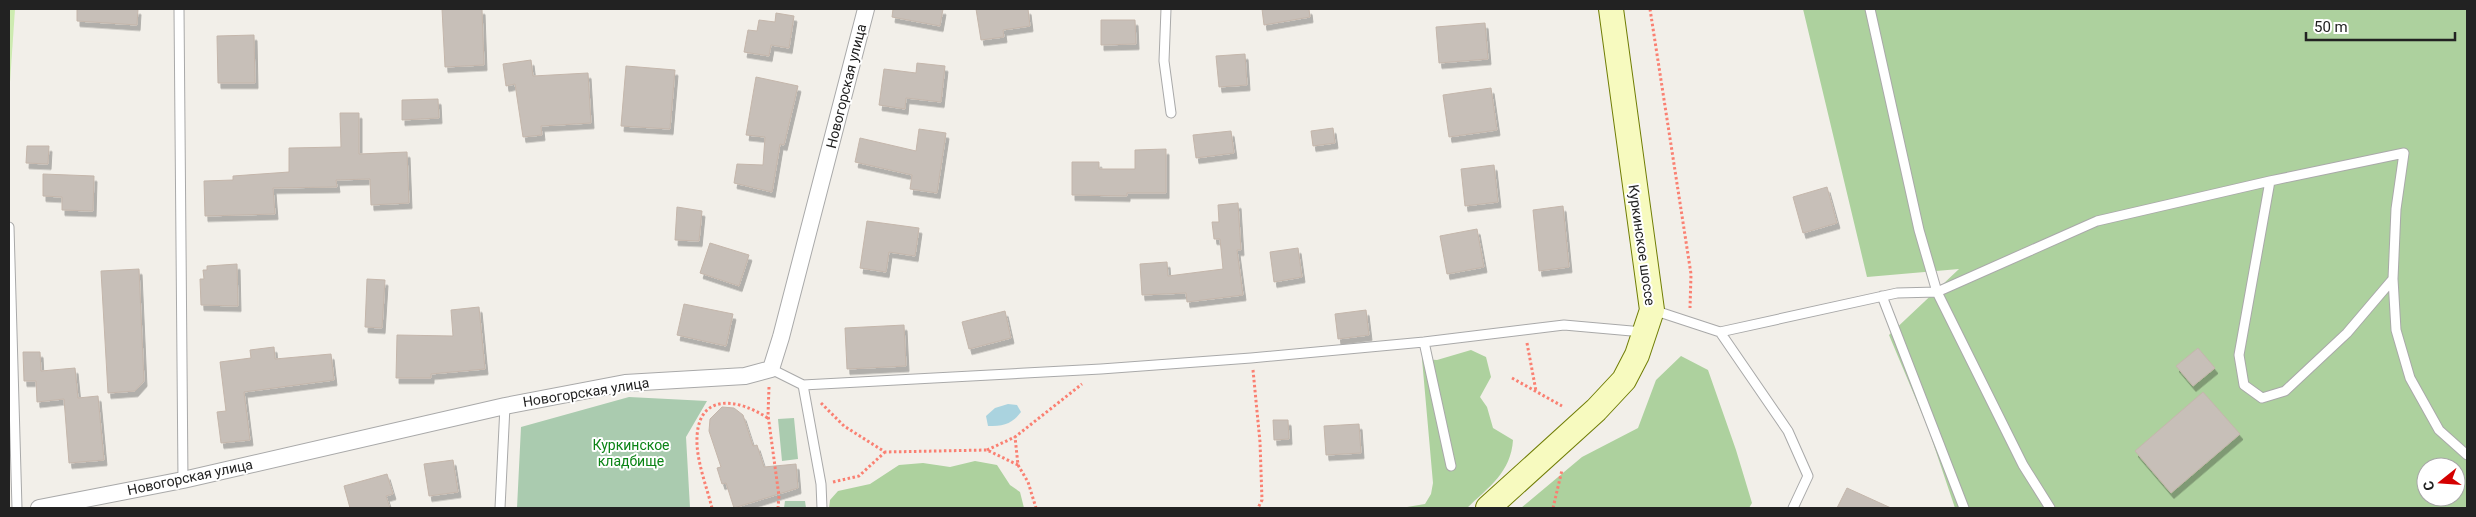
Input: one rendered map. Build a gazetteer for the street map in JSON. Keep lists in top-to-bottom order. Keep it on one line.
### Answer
{"streets":{"main road":["Куркинское шоссе"],"street":["Новогорская улица"]},"parks":["Куркинское кладбище"],"scale_bar":"50 m","north":"left"}
